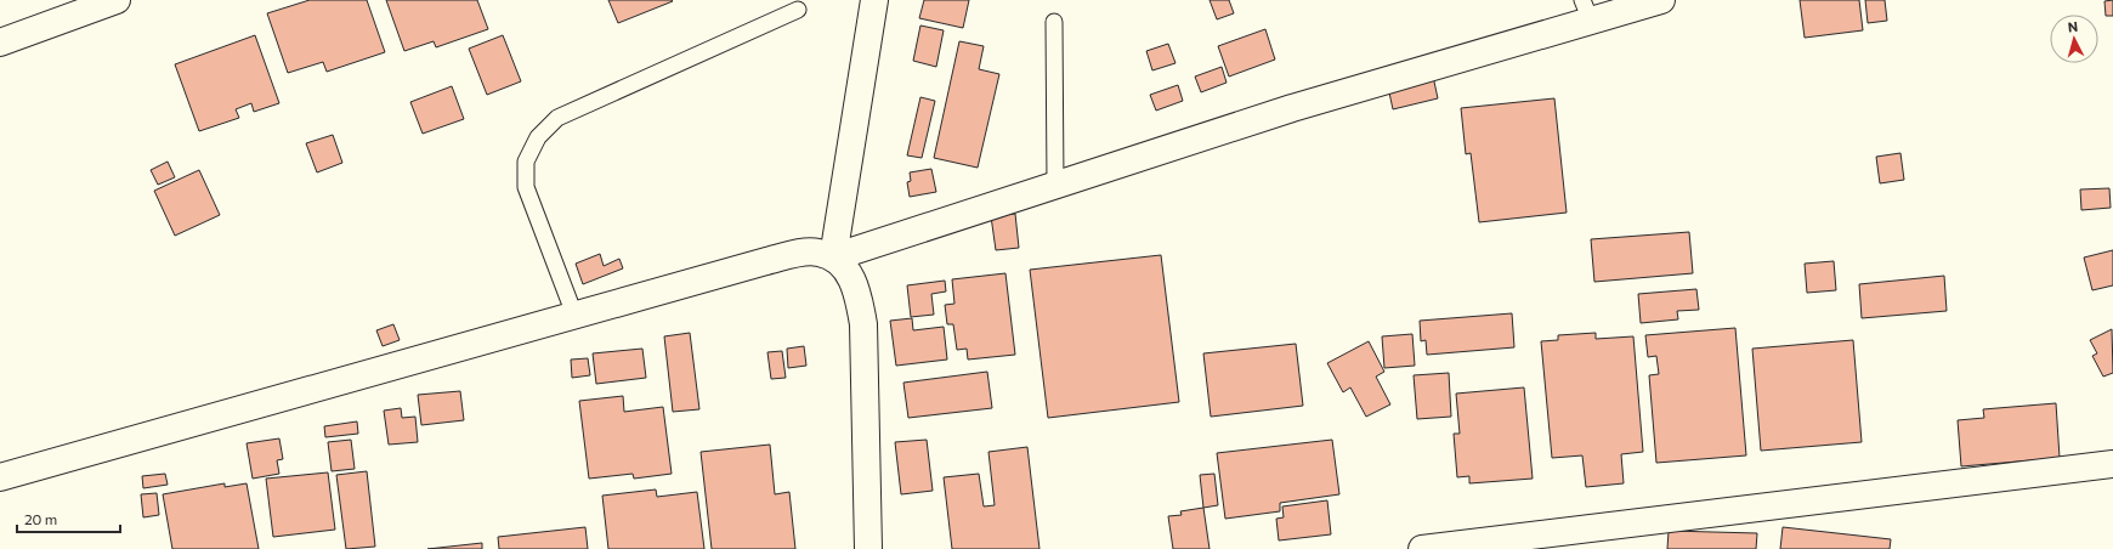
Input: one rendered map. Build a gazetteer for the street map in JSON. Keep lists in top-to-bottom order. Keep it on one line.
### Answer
{"scale_bar":"20 m","north":"top"}
